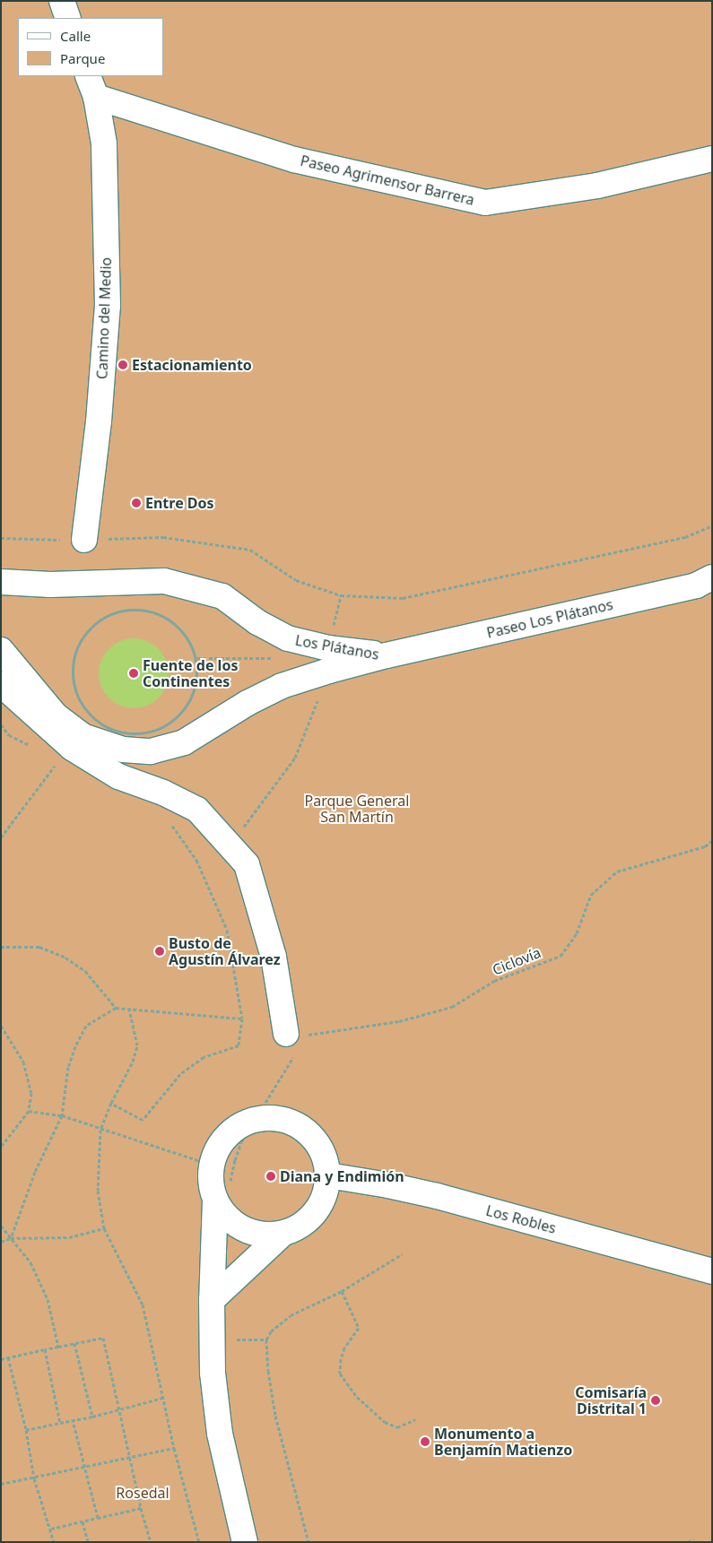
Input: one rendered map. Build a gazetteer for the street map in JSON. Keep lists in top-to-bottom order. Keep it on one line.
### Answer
{"streets":{"street":["Paseo Agrimensor Barrera","Camino del Medio","Paseo Los Plátanos","Los Plátanos","Los Robles"],"path":["Ciclovía"]},"crossings":[["Paseo Agrimensor Barrera","Camino del Medio"],["Paseo Los Plátanos","Los Plátanos"]],"parks":["Parque General San Martín","Rosedal"],"places":["Estacionamiento","Entre Dos","Fuente de los Continentes","Busto de Agustín Álvarez","Diana y Endimión","Comisaría Distrital 1","Monumento a Benjamín Matienzo"],"legend":["Calle","Parque"]}
